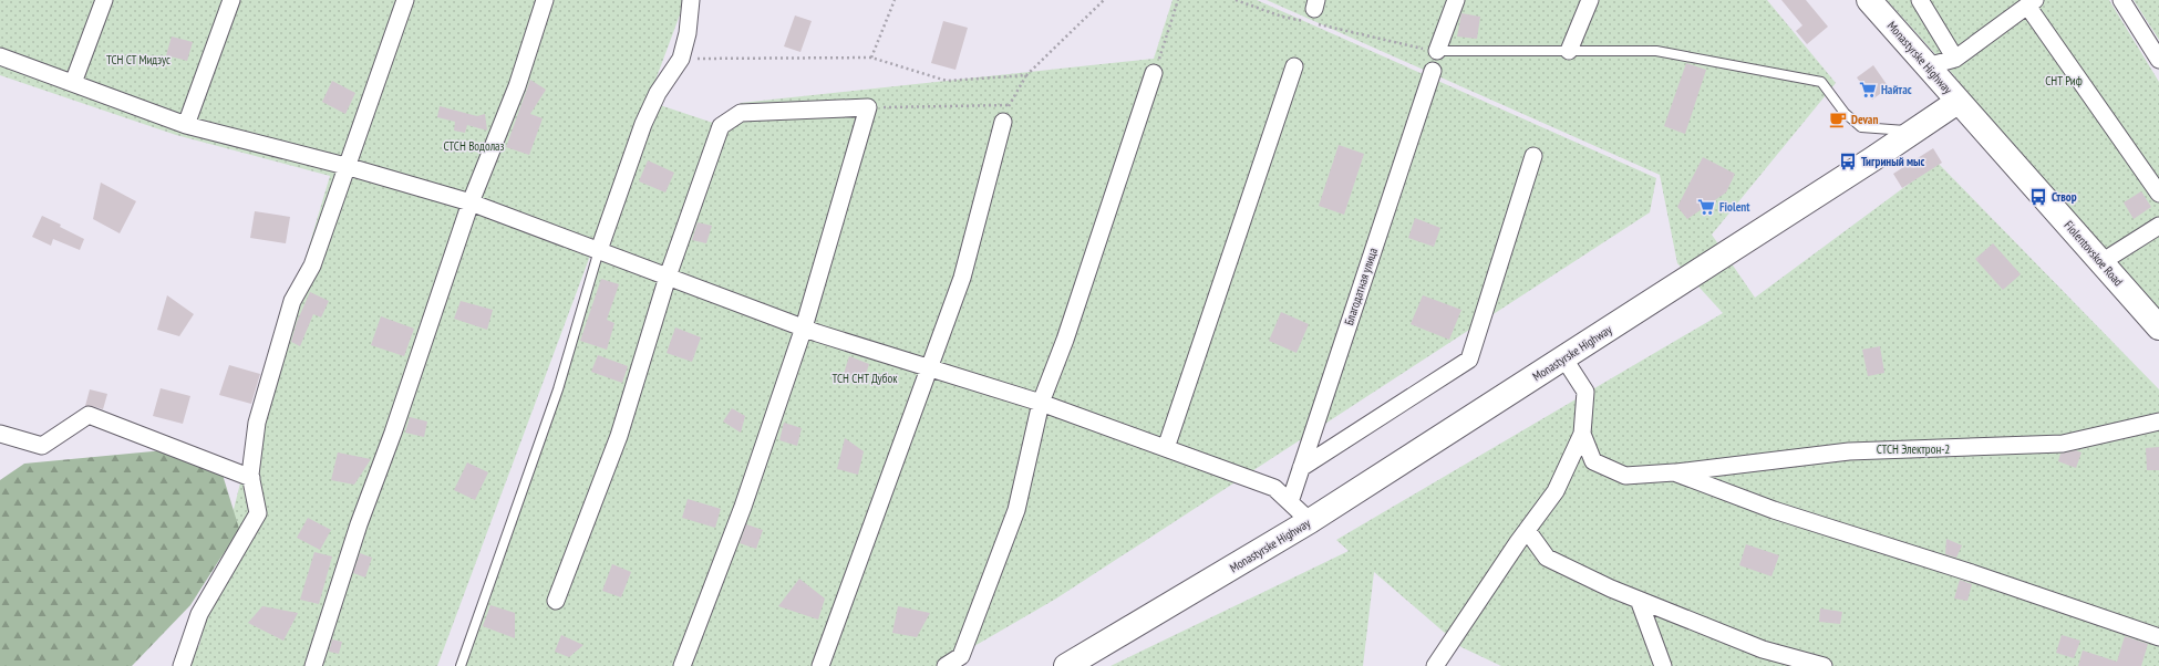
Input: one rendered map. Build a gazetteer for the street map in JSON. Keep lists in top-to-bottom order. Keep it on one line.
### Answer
{"streets":{"main road":["Monastyrske Highway","Fiolentovskoe Road"],"street":["Благодатная улица"]},"crossings":[["Monastyrske Highway","Fiolentovskoe Road"]],"parks":["ТСН СТ Мидэус","СНТ Риф","СТСН Водолаз","ТСН СНТ Дубок","СТСН Электрон-2"],"places":{"supermarket":["Найтас","Fiolent"],"cafe":["Devan"],"bus stop":["Тигриный мыс","Створ"]}}
